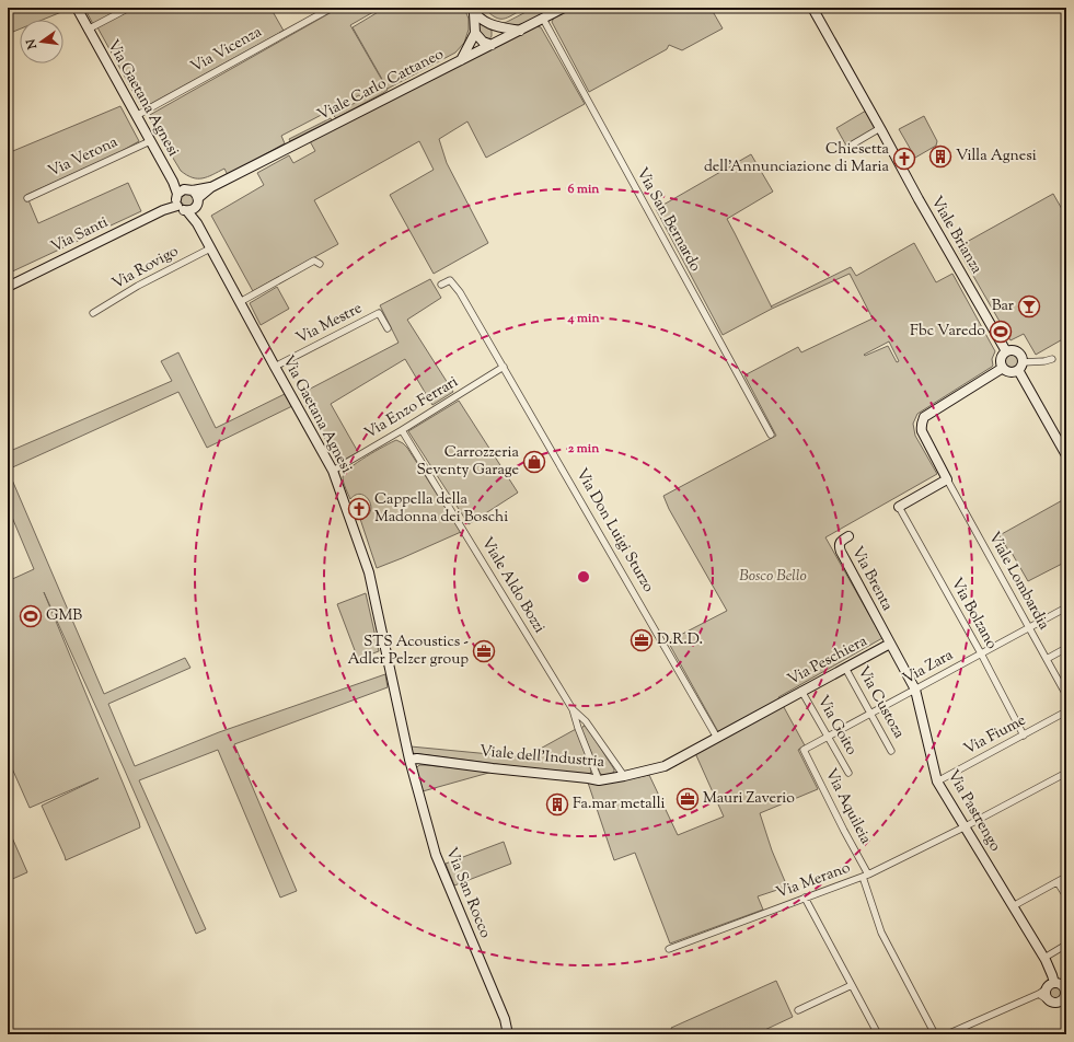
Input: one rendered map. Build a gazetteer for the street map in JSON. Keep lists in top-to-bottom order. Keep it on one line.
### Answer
{"streets":{"street":["Via Vicenza","Viale Carlo Cattaneo","Via Gaetana Agnesi","Via Verona","Via San Bernardo","Via Santi","Viale Brianza","Via Rovigo","Via Mestre","Via Enzo Ferrari","Via Don Luigi Sturzo","Via Brenta","Viale Lombardia","Viale Aldo Bozzi","Via Bolzano","Via Peschiera","Via Zara","Via Custoza","Via Goito","Via Fiume","Viale dell'Industria","Via Aquileia","Via Pastrengo","Via Merano","Via San Rocco"]},"crossings":[["Via Vicenza","Via Gaetana Agnesi"],["Viale Carlo Cattaneo","Via Gaetana Agnesi"],["Viale Carlo Cattaneo","Via San Bernardo"],["Viale Carlo Cattaneo","Via Santi"],["Via Gaetana Agnesi","Via Verona"],["Via Gaetana Agnesi","Via Santi"],["Via Gaetana Agnesi","Via Rovigo"],["Via Gaetana Agnesi","Via Mestre"],["Via Gaetana Agnesi","Via Enzo Ferrari"],["Via Gaetana Agnesi","Viale dell'Industria"],["Via Gaetana Agnesi","Via San Rocco"],["Via Enzo Ferrari","Via Don Luigi Sturzo"],["Via Enzo Ferrari","Viale Aldo Bozzi"],["Via Don Luigi Sturzo","Via Peschiera"],["Via Don Luigi Sturzo","Viale dell'Industria"],["Via Brenta","Via Peschiera"],["Via Brenta","Via Pastrengo"],["Viale Lombardia","Via Zara"],["Viale Aldo Bozzi","Viale dell'Industria"],["Via Bolzano","Via Zara"],["Via Bolzano","Via Fiume"],["Via Peschiera","Via Custoza"],["Via Peschiera","Via Goito"],["Via Peschiera","Viale dell'Industria"],["Via Peschiera","Via Pastrengo"],["Via Zara","Via Custoza"],["Via Zara","Via Goito"],["Via Zara","Via Aquileia"],["Via Zara","Via Pastrengo"],["Via Fiume","Via Pastrengo"],["Viale dell'Industria","Via San Rocco"],["Via Aquileia","Via Merano"],["Via Pastrengo","Via Merano"]],"parks":["Bosco Bello"],"places":{"building":["Villa Agnesi","Fa.mar metalli"],"church":["Chiesetta dell'Annunciazione di Maria","Cappella della Madonna dei Boschi"],"bar":["Bar"],"sports":["Fbc Varedo","GMB"],"shop":["Carrozzeria Seventy Garage"],"office":["D.R.D.","STS Acoustics - Adler Pelzer group","Mauri Zaverio"]},"north":"left","rings":["6 min","4 min","2 min"]}
